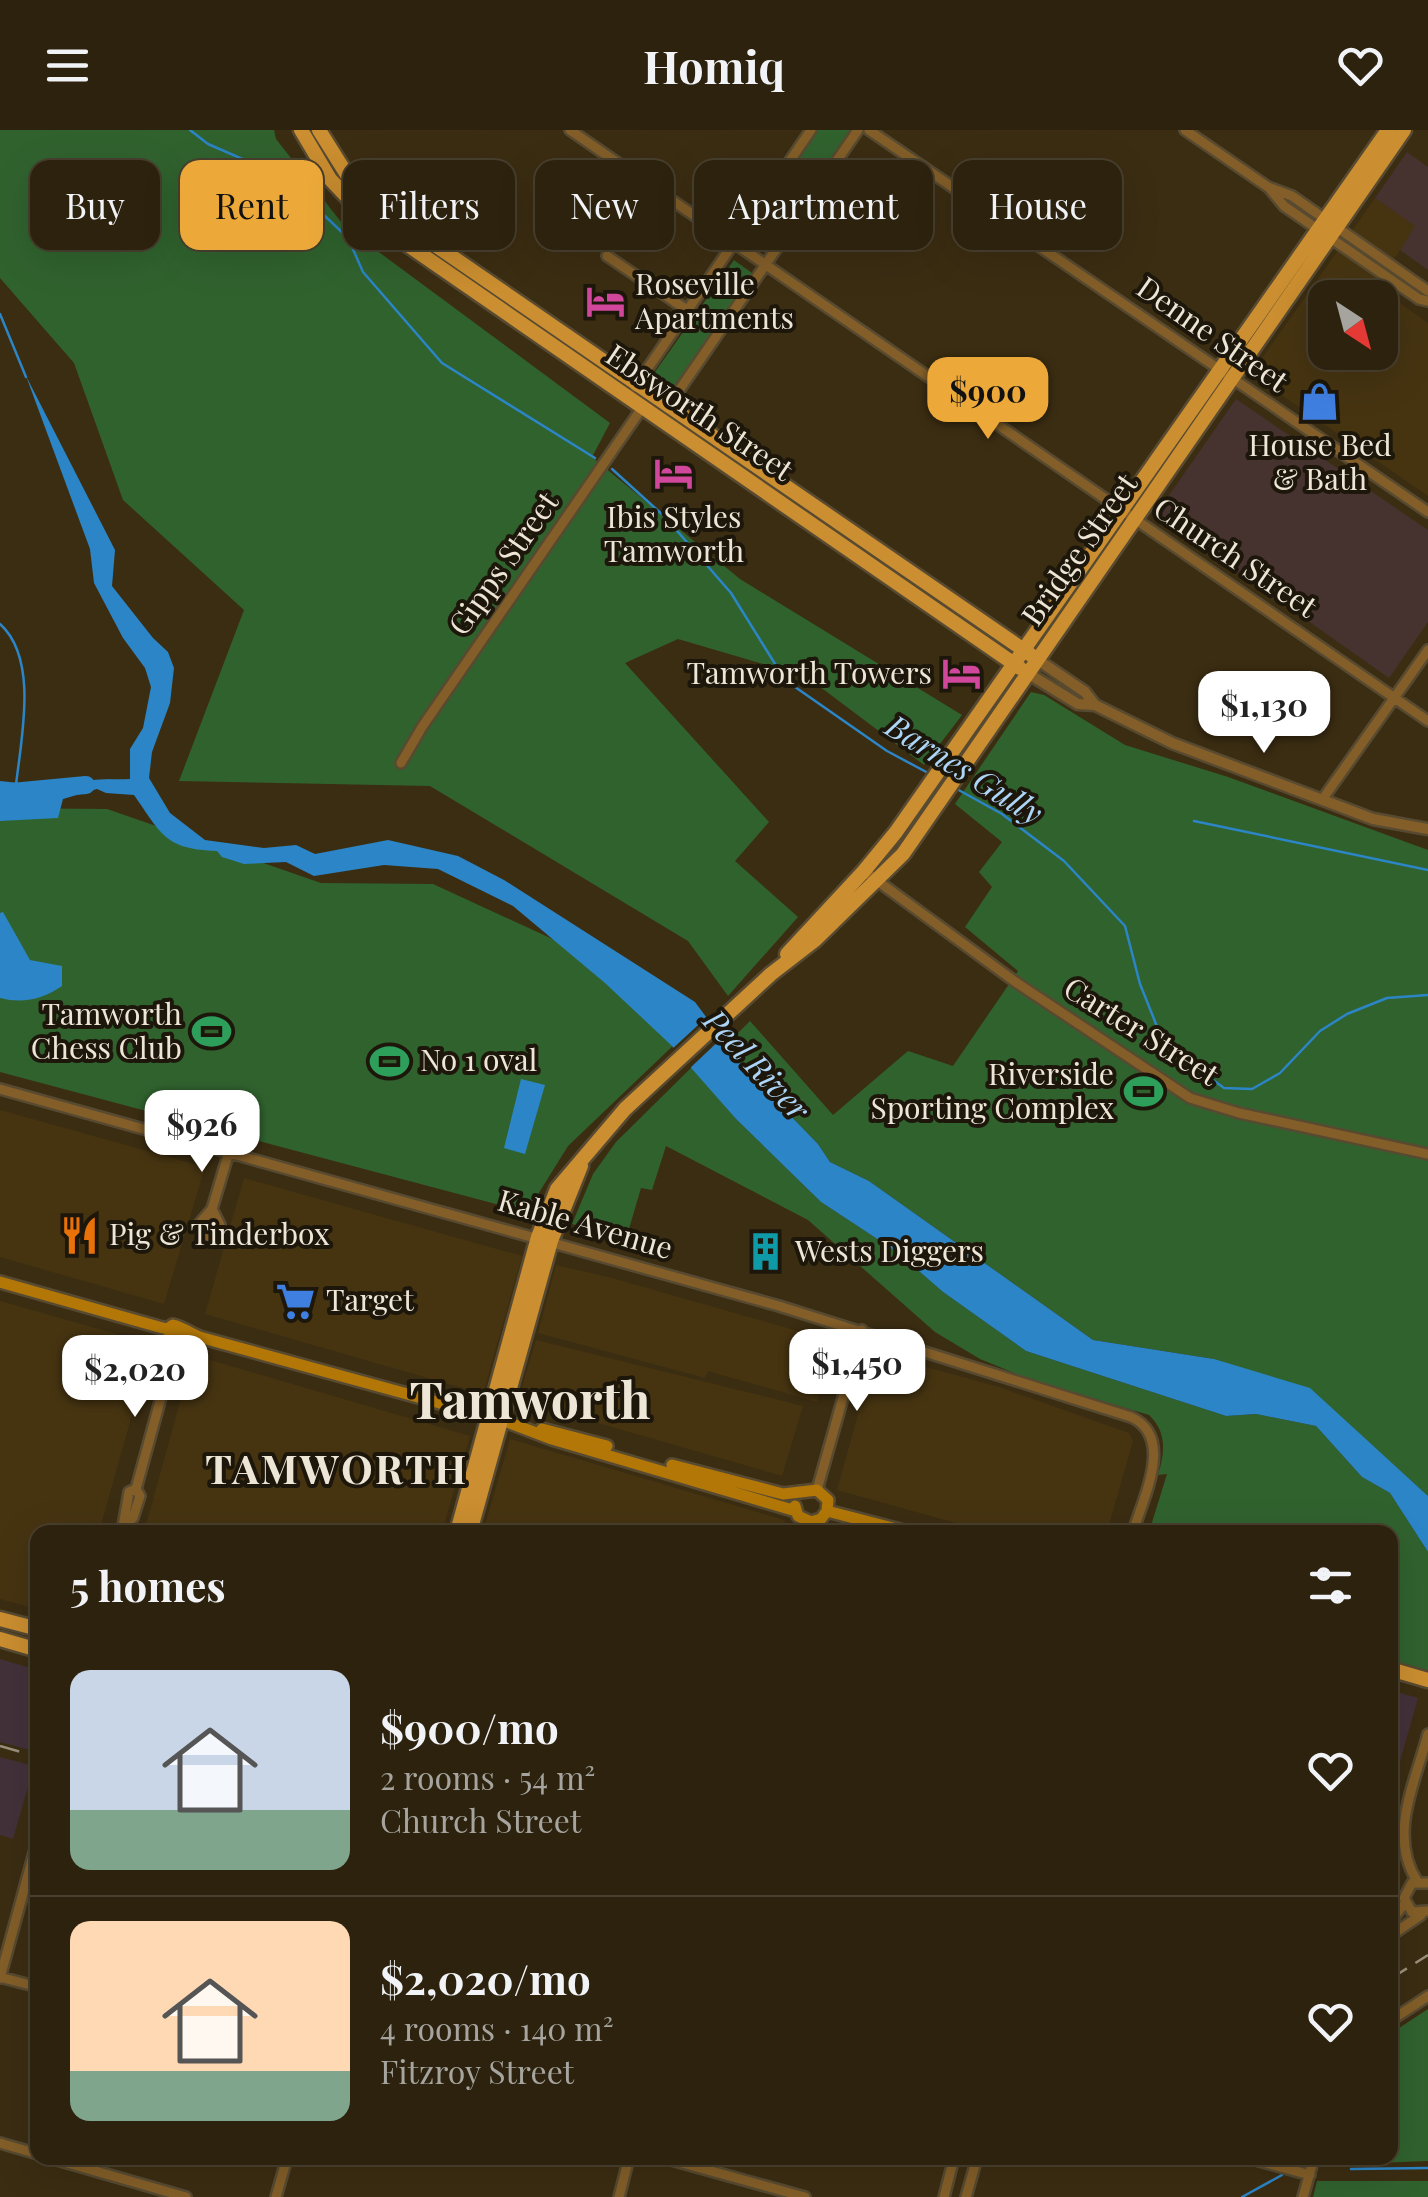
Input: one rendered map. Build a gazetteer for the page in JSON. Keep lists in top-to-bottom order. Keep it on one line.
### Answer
{"streets":{"main road":["Ebsworth Street","Bridge Street"],"street":["Denne Street","Church Street","Gipps Street","Carter Street","Kable Avenue"]},"crossings":[["Denne Street","Bridge Street"],["Ebsworth Street","Bridge Street"],["Ebsworth Street","Gipps Street"],["Bridge Street","Church Street"],["Bridge Street","Carter Street"],["Bridge Street","Kable Avenue"]],"districts":["Tamworth","TAMWORTH"],"water":["Barnes Gully","Peel River"],"places":{"hotel":["Roseville Apartments","Ibis Styles Tamworth","Tamworth Towers"],"shop":["House Bed & Bath"],"sports":["Tamworth Chess Club","No 1 oval","Riverside Sporting Complex"],"restaurant":["Pig & Tinderbox"],"building":["Wests Diggers"],"supermarket":["Target"]},"north":"bottom right","page":{"header":"Homiq","chip":["Buy","Rent","Filters","New","Apartment","House"],"price":["$900","$1,130","$926","$1,450","$2,020"],"heading":"5 homes","list":[{"name":"$900/mo","note":"2 rooms · 54 m² · Church Street"},{"name":"$2,020/mo","note":"4 rooms · 140 m² · Fitzroy Street"}]}}
